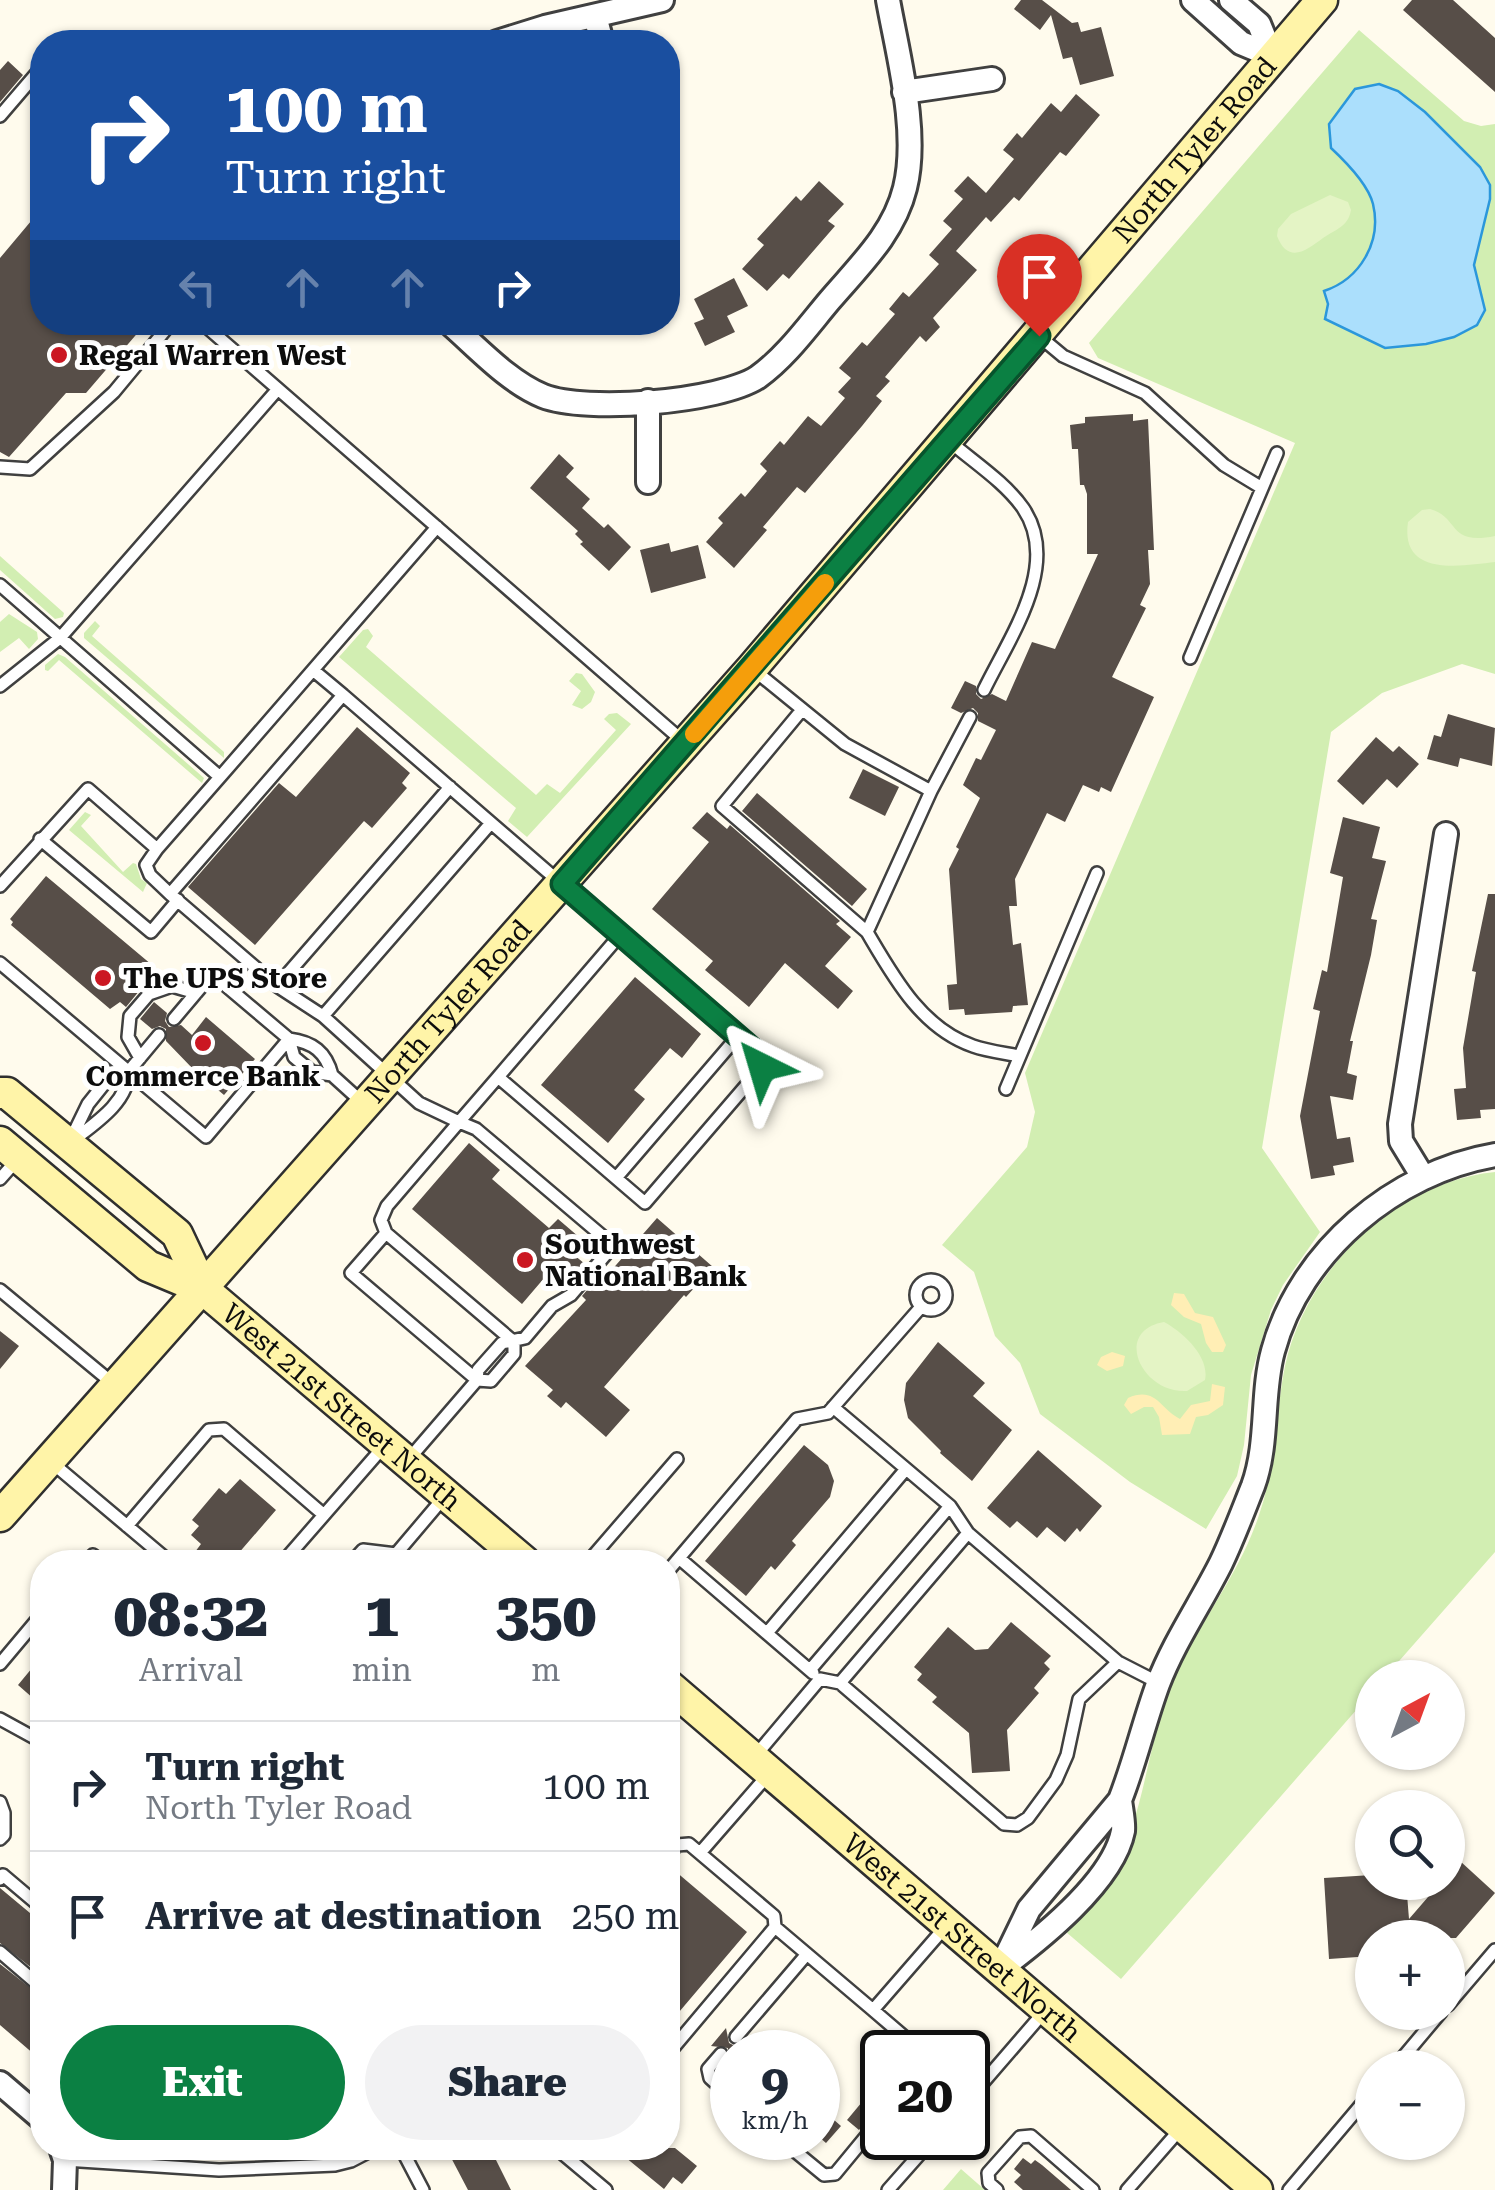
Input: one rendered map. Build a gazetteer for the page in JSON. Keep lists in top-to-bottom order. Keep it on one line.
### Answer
{"streets":{"main road":["North Tyler Road","West 21st Street North"]},"crossings":[["North Tyler Road","West 21st Street North"]],"places":["Regal Warren West","The UPS Store","Commerce Bank","Southwest National Bank"],"north":"top right","page":{"turn":["100 m","Turn right"],"eta":["08:32","Arrival","1","min","350","m"],"map_buttons":["+","−"],"list":[{"name":"Turn right","note":"North Tyler Road","value":"100 m"},{"name":"Arrive at destination","value":"250 m"}],"buttons":["Exit","Share"],"speed":"9 km/h","limit":"20"}}
